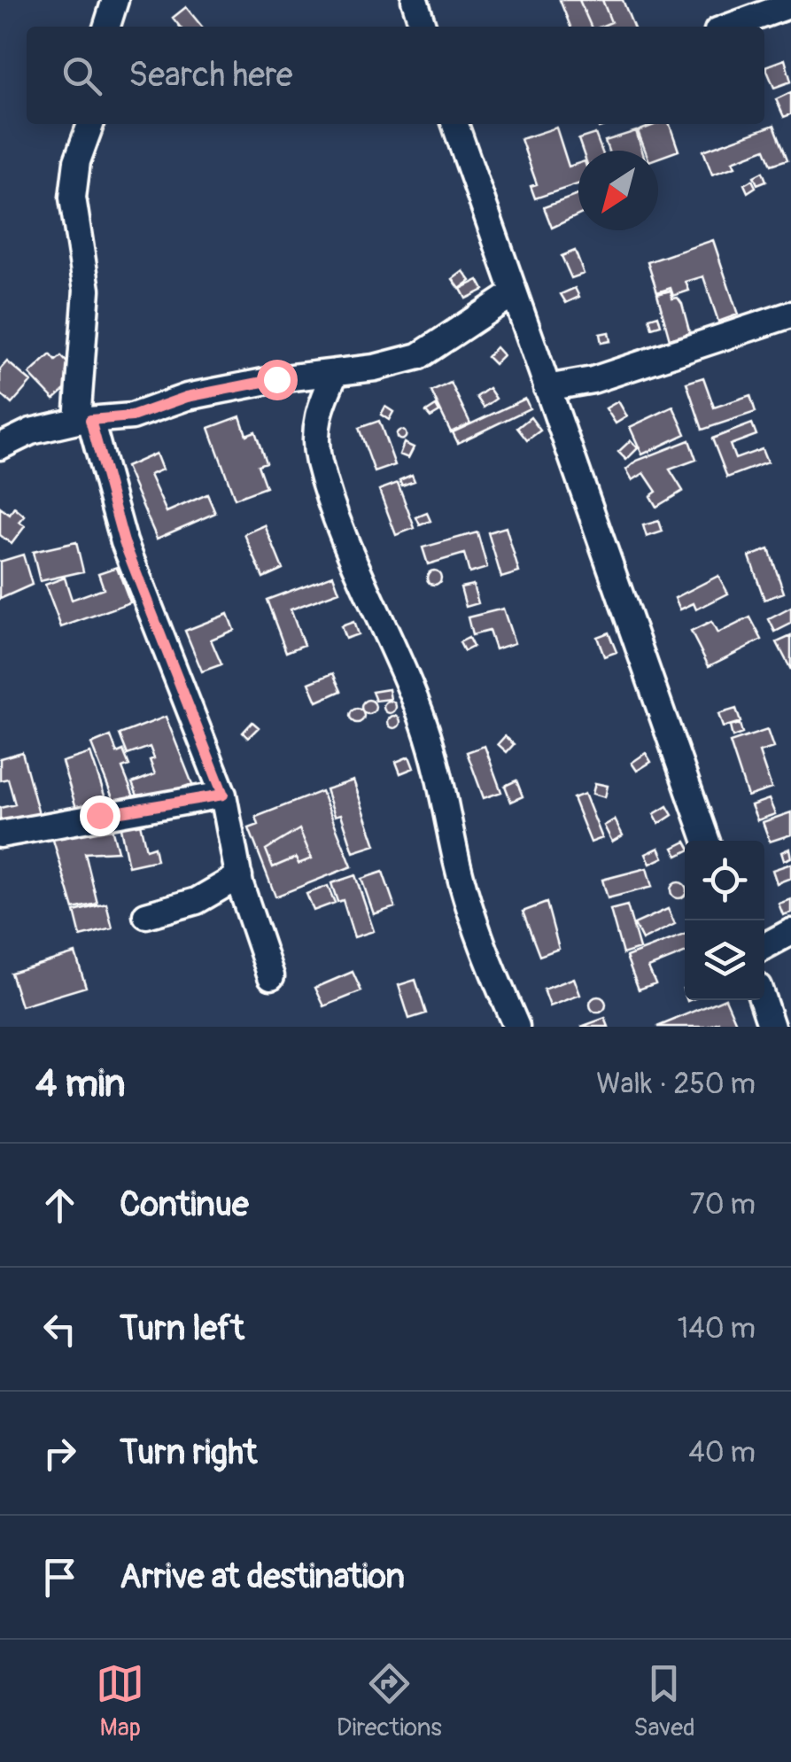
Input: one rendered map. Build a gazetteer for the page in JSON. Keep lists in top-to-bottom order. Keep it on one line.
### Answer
{"north":"bottom left","page":{"search":"Search here","heading":["4 min","Walk · 250 m"],"list":[["Continue","70 m"],["Turn left","140 m"],["Turn right","40 m"],"Arrive at destination"],"nav":["Map","Directions","Saved"]}}
